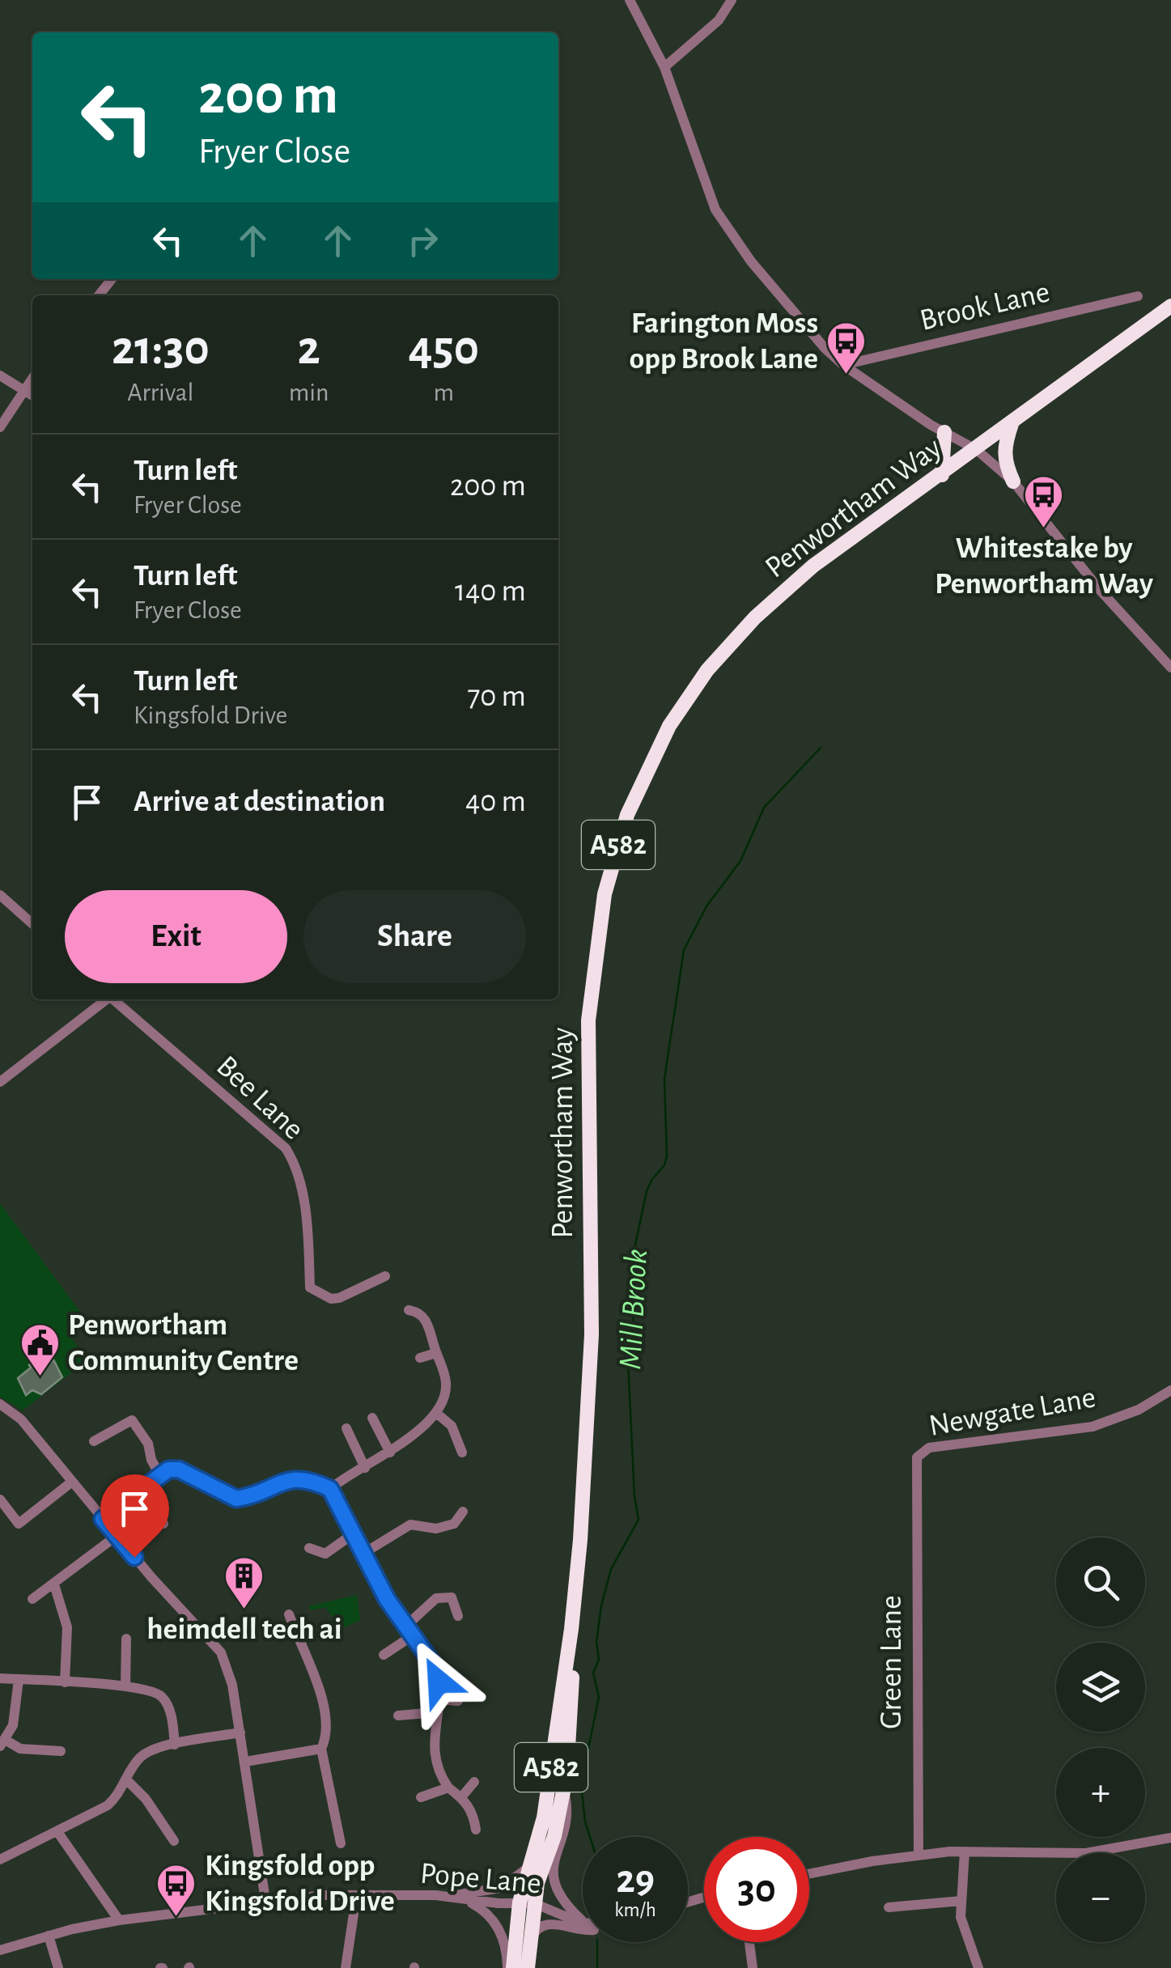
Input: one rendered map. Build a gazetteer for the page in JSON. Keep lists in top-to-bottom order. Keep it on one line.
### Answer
{"streets":{"highway":["Penwortham Way","A582"],"street":["Brook Lane","Bee Lane","Newgate Lane","Green Lane","Pope Lane"]},"crossings":[["Penwortham Way","A582"],["Penwortham Way","Pope Lane"],["A582","Pope Lane"],["Newgate Lane","Green Lane"]],"water":["Mill Brook"],"places":{"bus stop":["Farington Moss opp Brook Lane","Whitestake by Penwortham Way","Kingsfold opp Kingsfold Drive"],"public building":["Penwortham Community Centre"],"building":["heimdell tech ai"]},"page":{"turn":["200 m","Fryer Close"],"eta":["21:30","Arrival","2","min","450","m"],"list":[{"name":"Turn left","note":"Fryer Close","value":"200 m"},{"name":"Turn left","note":"Fryer Close","value":"140 m"},{"name":"Turn left","note":"Kingsfold Drive","value":"70 m"},{"name":"Arrive at destination","value":"40 m"}],"buttons":["Exit","Share"],"map_buttons":["+","−"],"speed":"29 km/h","limit":"30"}}
